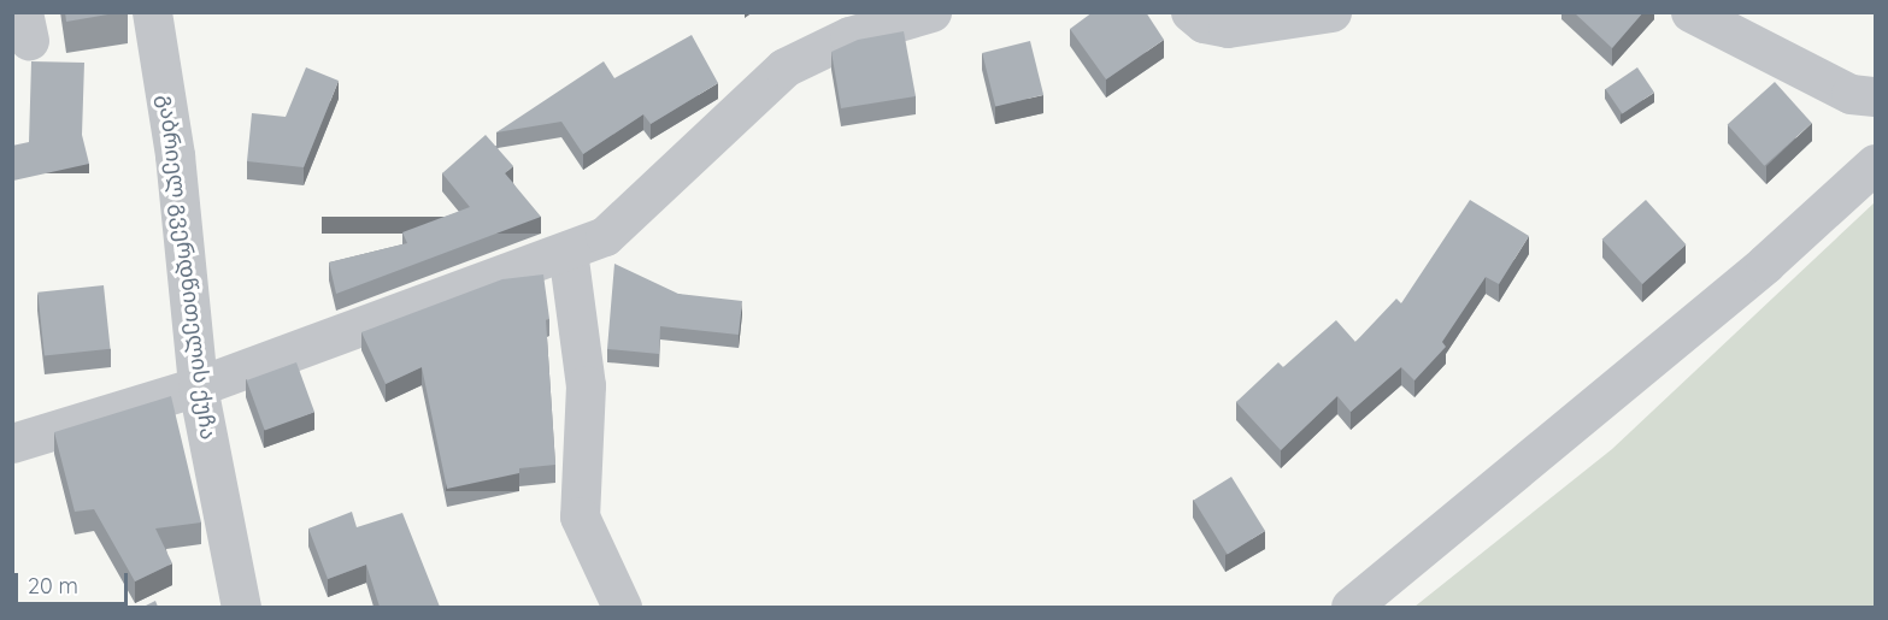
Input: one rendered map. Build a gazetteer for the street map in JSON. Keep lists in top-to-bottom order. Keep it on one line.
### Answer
{"streets":{"street":["გაბრიელ გვერდწითელის ქუჩა"]},"scale_bar":"20 m"}
